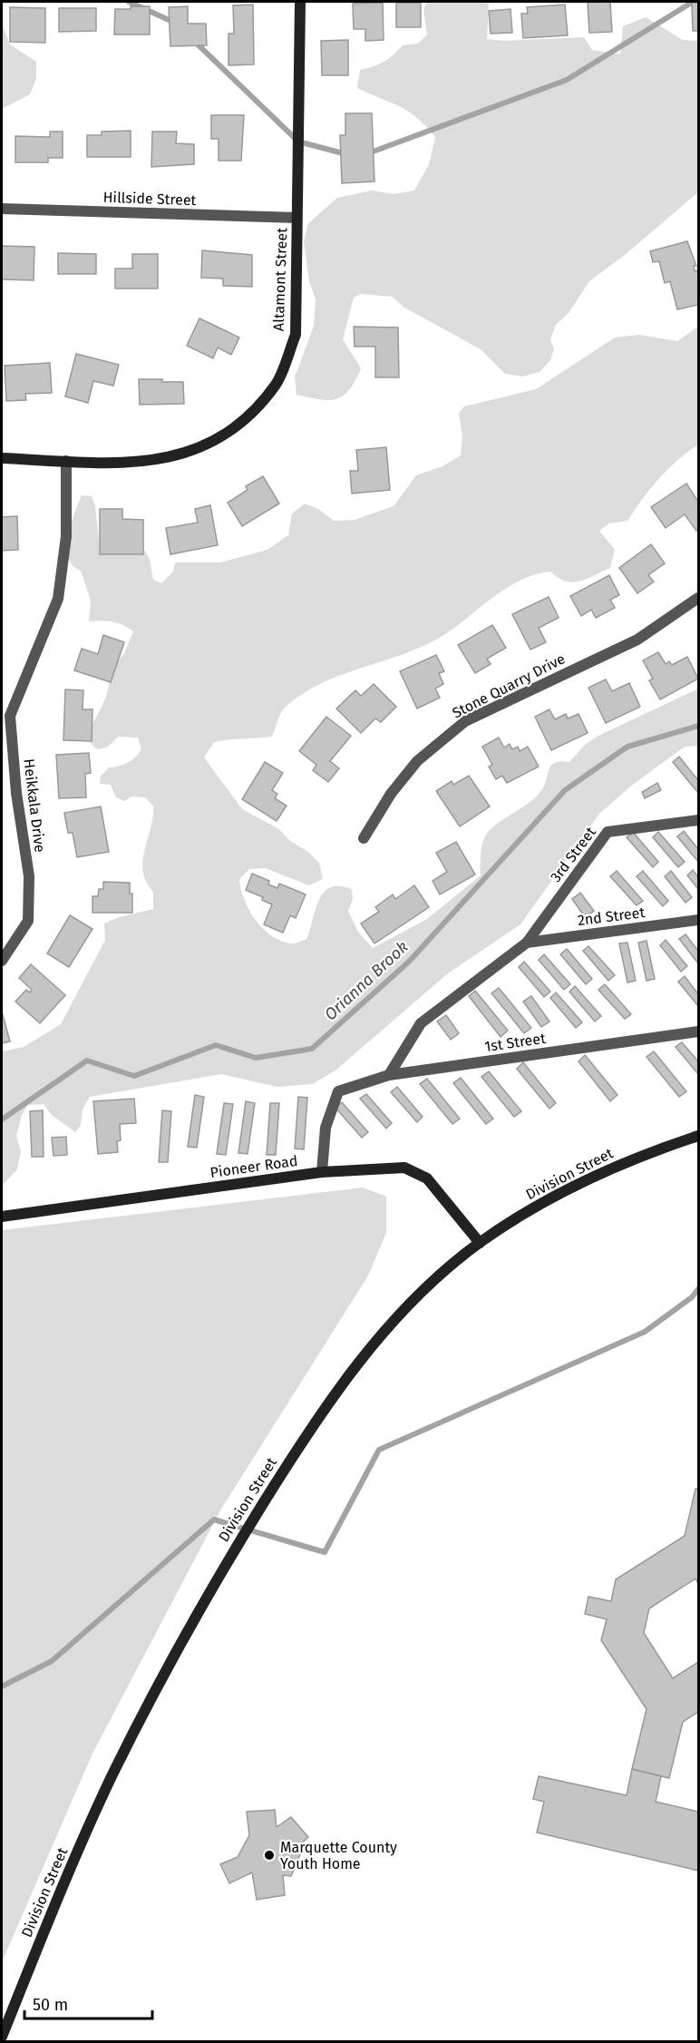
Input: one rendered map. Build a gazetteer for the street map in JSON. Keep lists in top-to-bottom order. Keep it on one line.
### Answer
{"streets":{"street":["Hillside Street","Altamont Street","Stone Quarry Drive","Heikkala Drive","3rd Street","2nd Street","1st Street","Pioneer Road","Division Street"]},"crossings":[["Hillside Street","Altamont Street"],["Altamont Street","Heikkala Drive"],["3rd Street","2nd Street"],["1st Street","Pioneer Road"],["Pioneer Road","Division Street"]],"water":["Orianna Brook"],"places":["Marquette County Youth Home"],"scale_bar":"50 m"}
